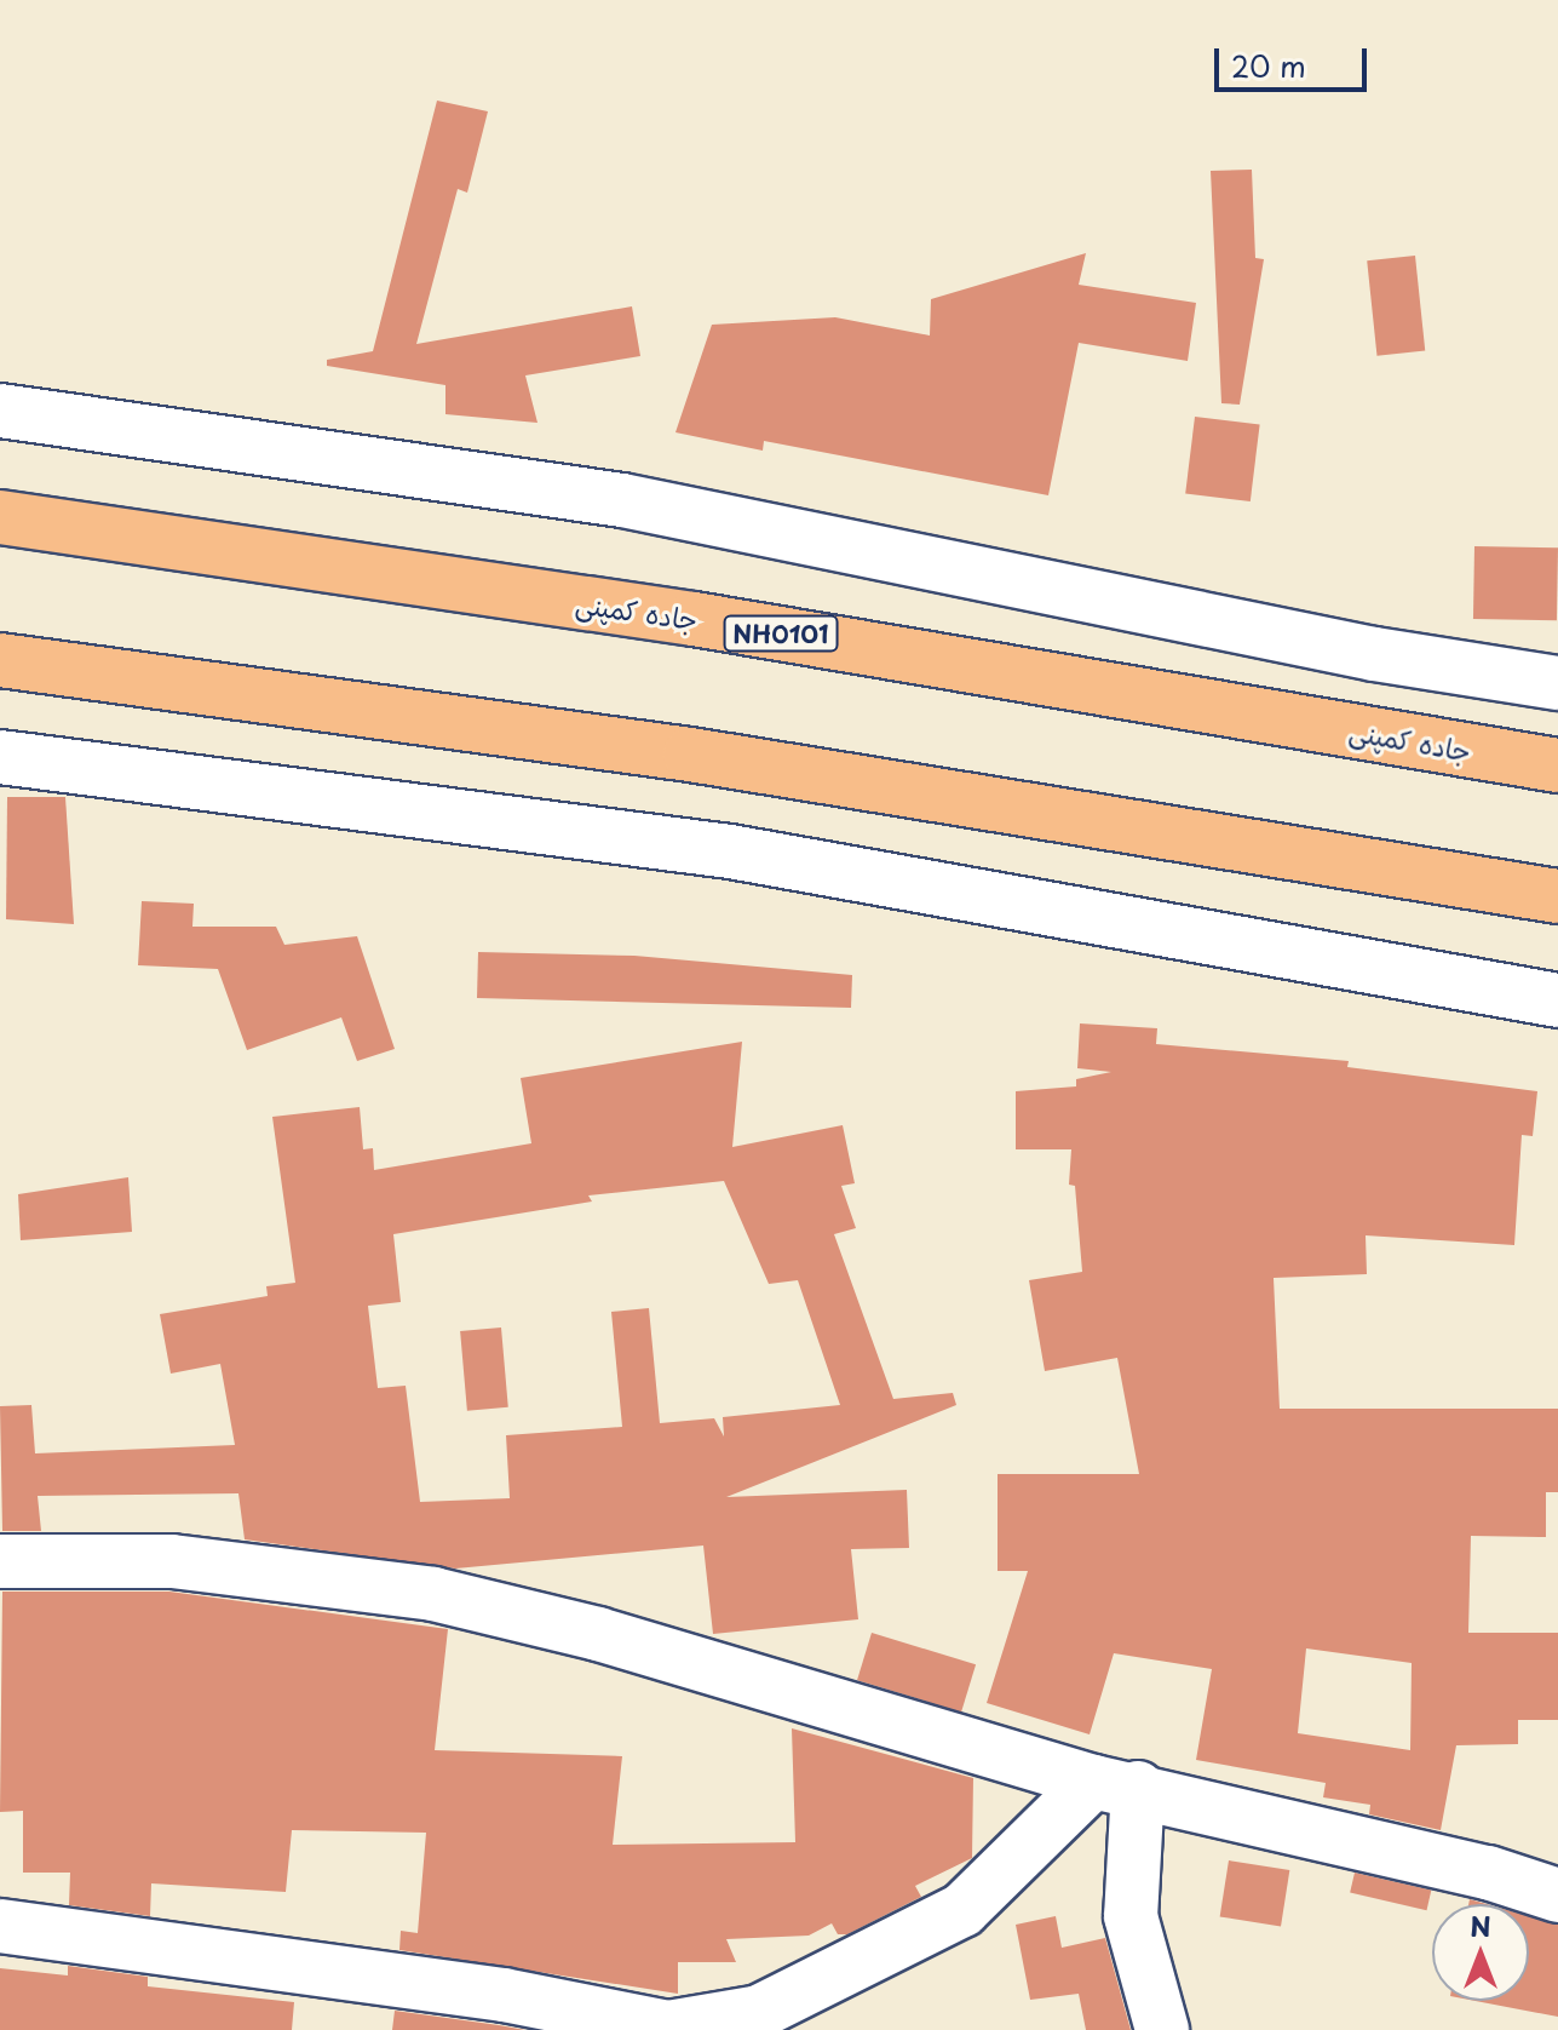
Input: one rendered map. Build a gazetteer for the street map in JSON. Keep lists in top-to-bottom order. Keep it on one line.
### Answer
{"streets":{"highway":["جاده کمپنی","NH0101"]},"scale_bar":"20 m","north":"top"}
